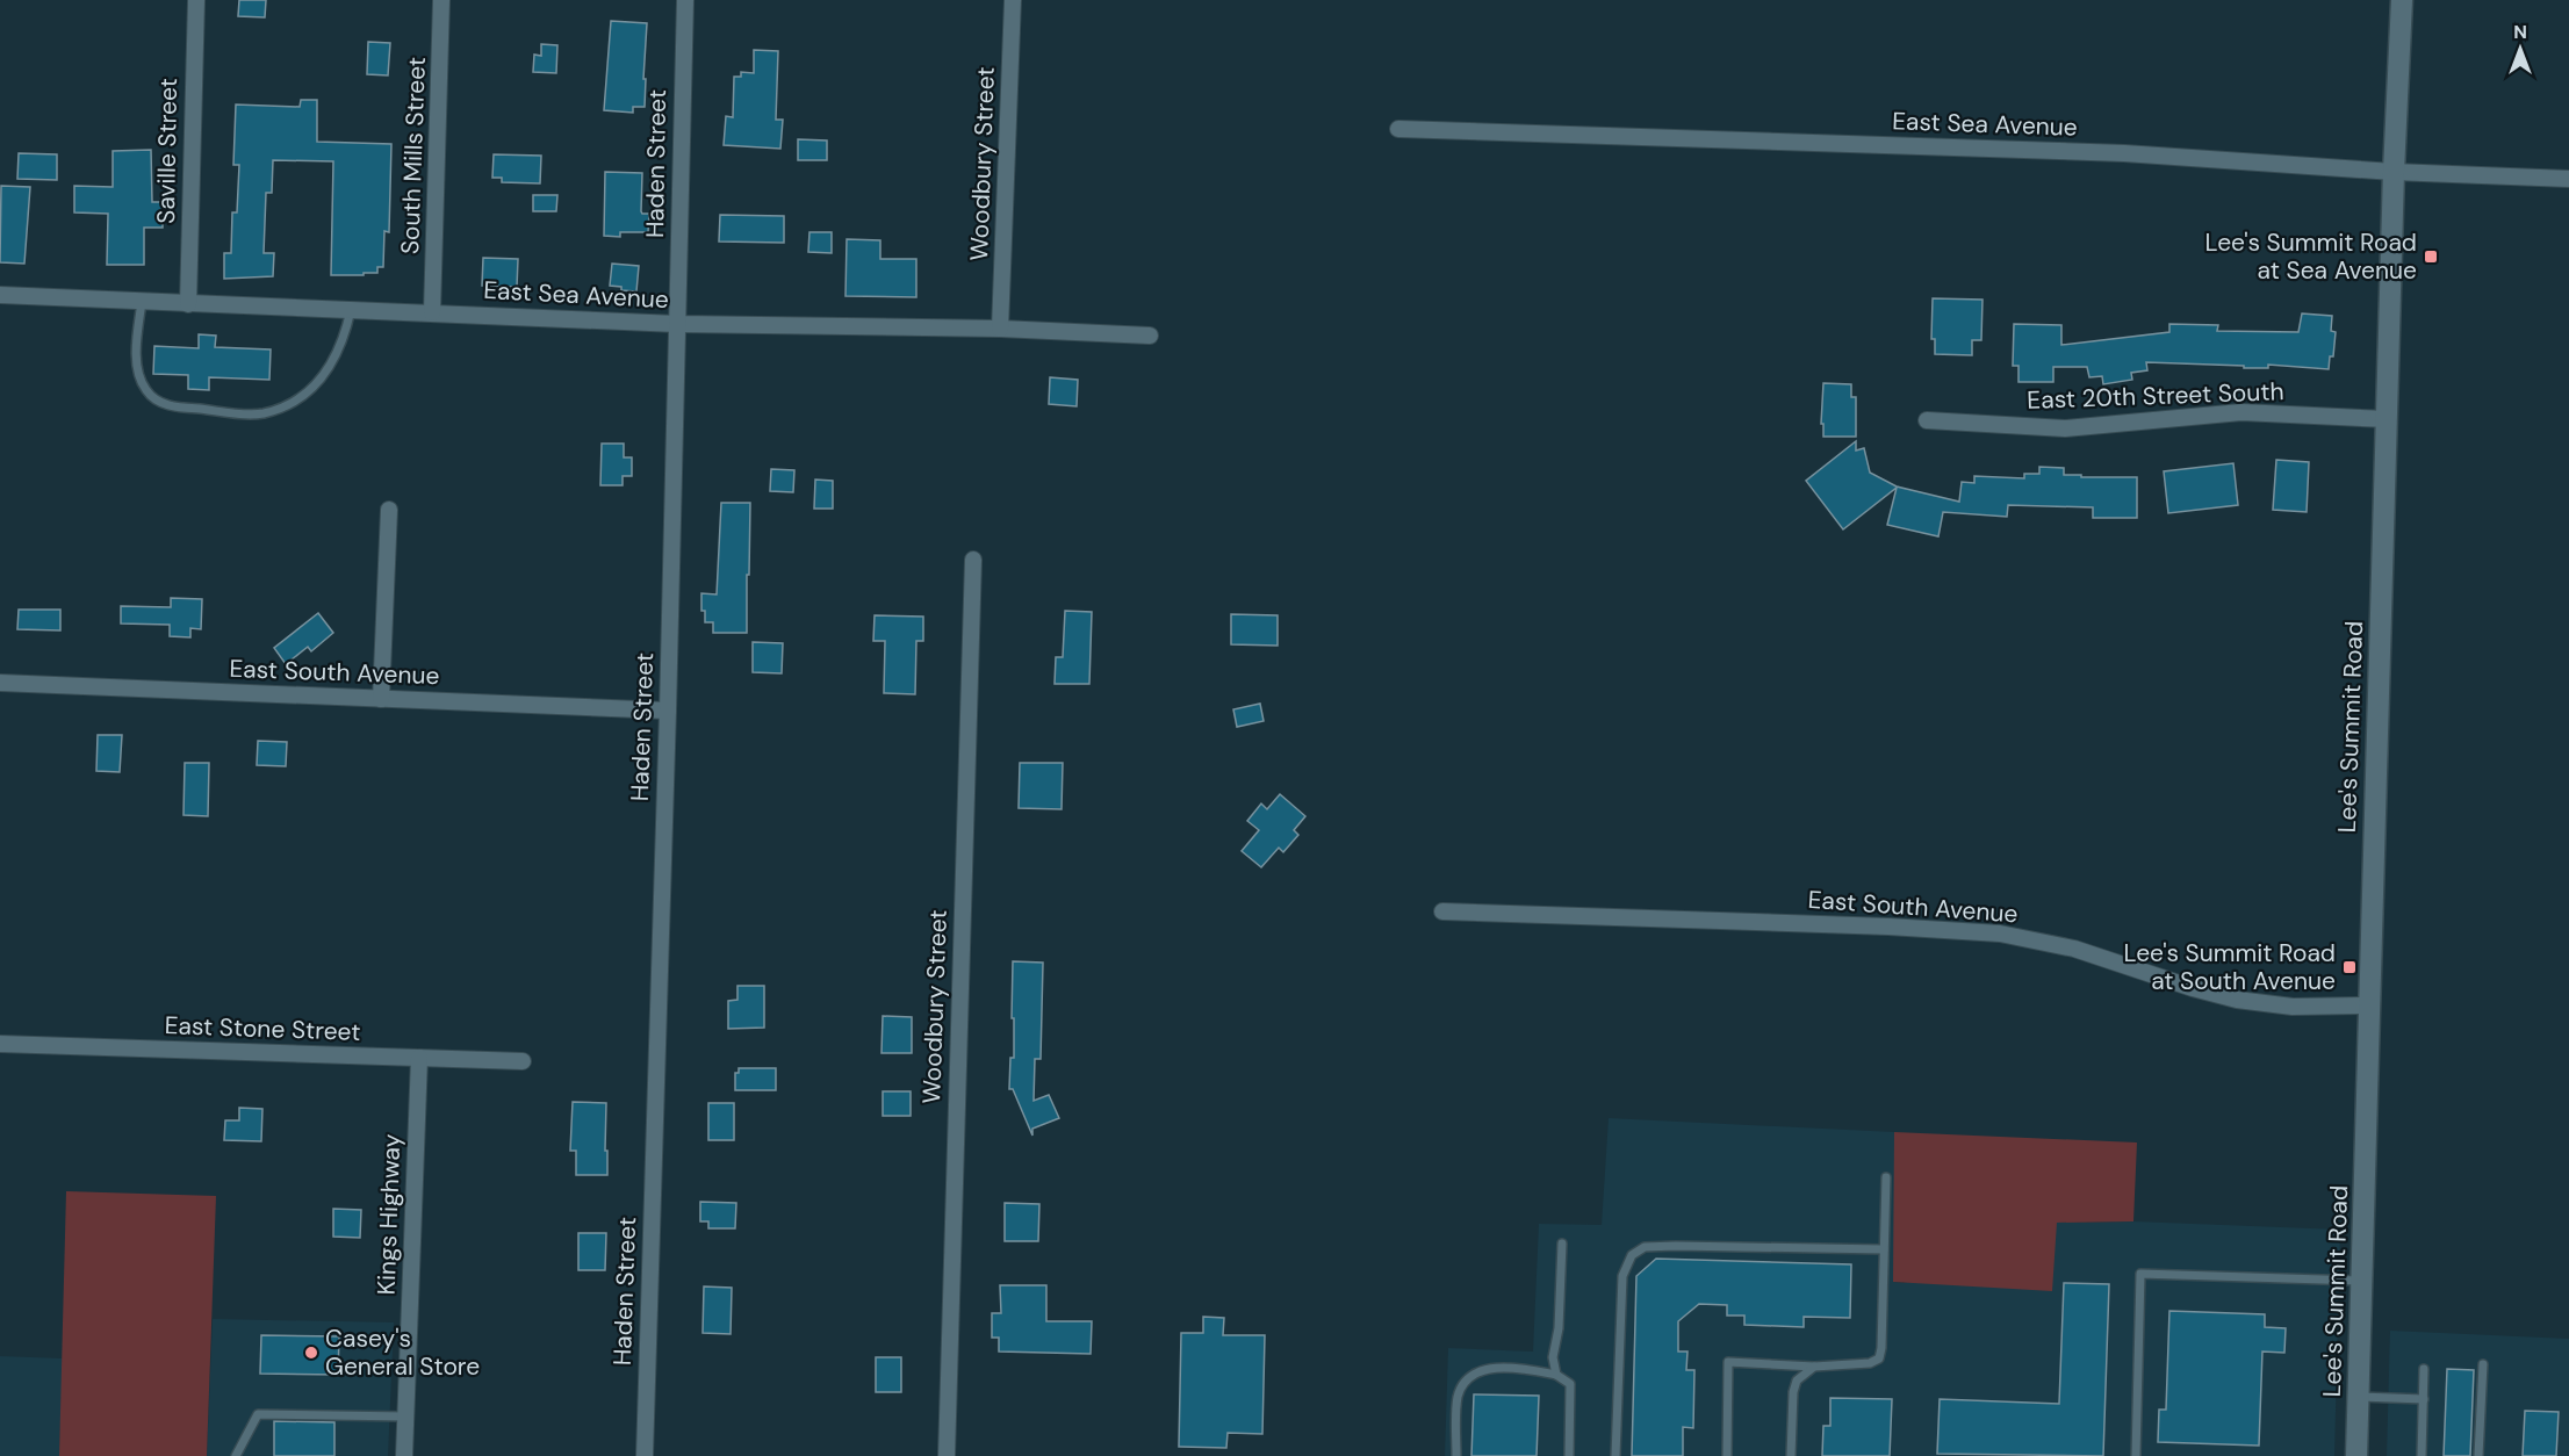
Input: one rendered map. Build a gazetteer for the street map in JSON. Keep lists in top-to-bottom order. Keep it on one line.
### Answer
{"streets":{"main road":["Lee's Summit Road"],"street":["East Sea Avenue","Saville Street","South Mills Street","Haden Street","Woodbury Street","East 20th Street South","East South Avenue","East Stone Street","Kings Highway"]},"crossings":[["East Sea Avenue","Saville Street"],["East Sea Avenue","South Mills Street"],["East Sea Avenue","Haden Street"],["East Sea Avenue","Woodbury Street"],["East Sea Avenue","Lee's Summit Road"],["Haden Street","East South Avenue"],["East 20th Street South","Lee's Summit Road"],["East South Avenue","Lee's Summit Road"],["East Stone Street","Kings Highway"]],"places":{"transit":["Lee's Summit Road at Sea Avenue","Lee's Summit Road at South Avenue"],"other":["Casey's General Store"]},"north":"top"}
